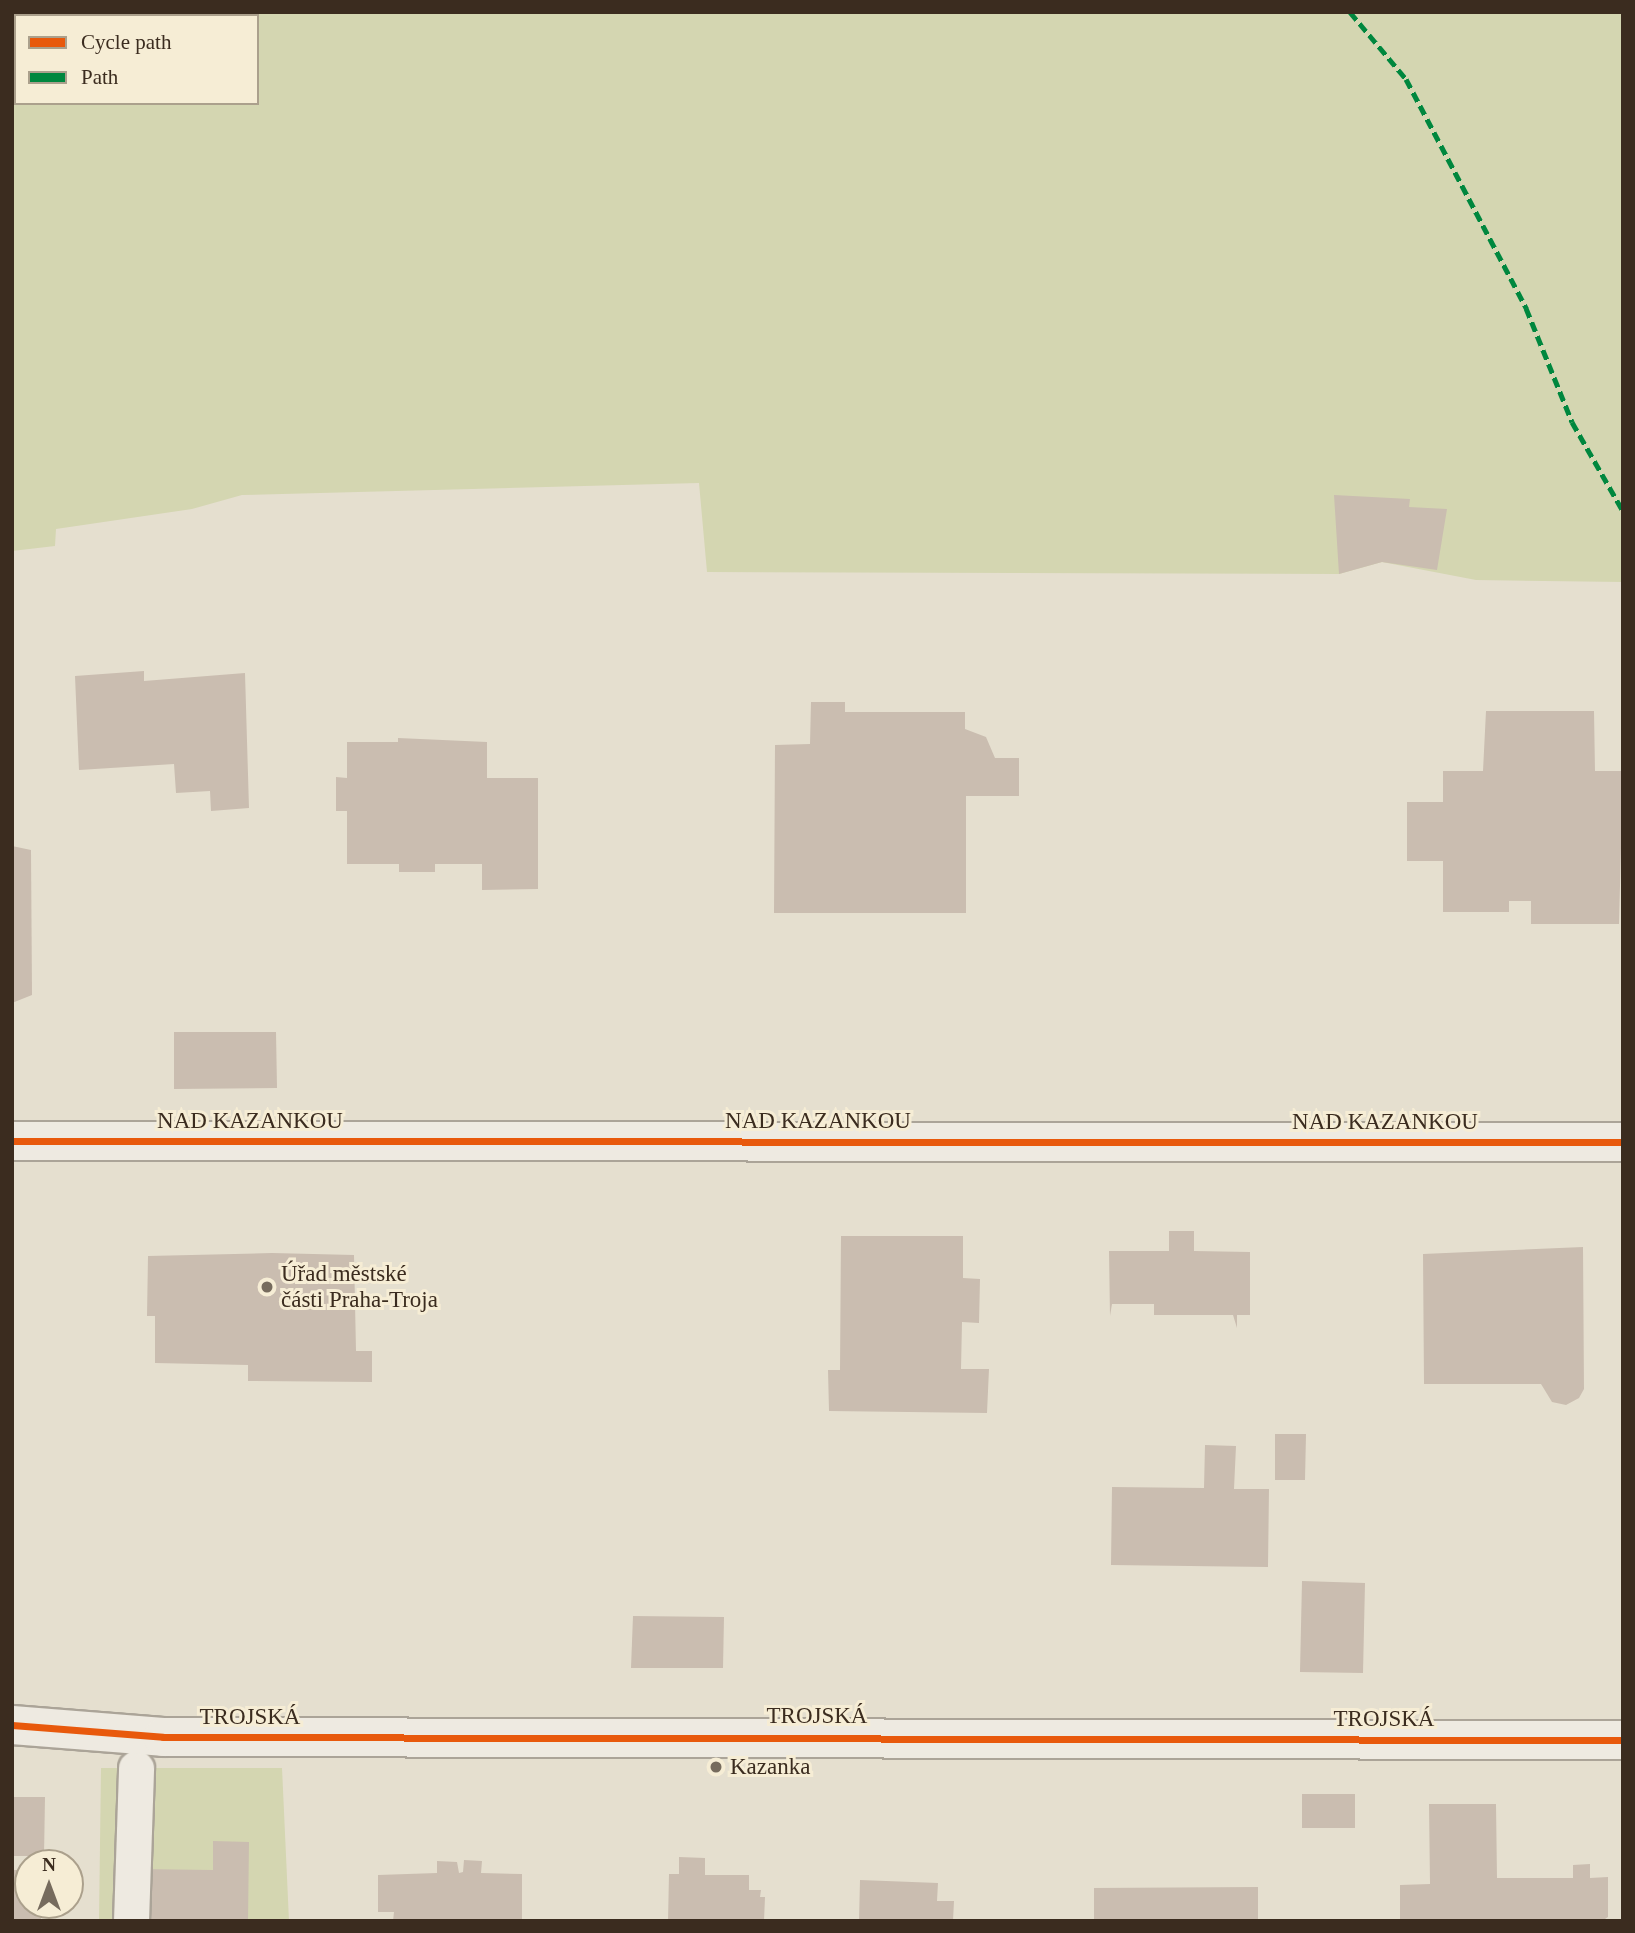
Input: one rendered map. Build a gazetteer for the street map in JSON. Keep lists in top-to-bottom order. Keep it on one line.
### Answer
{"streets":{"street":["NAD KAZANKOU","TROJSKÁ"]},"places":["Úřad městské části Praha-Troja","Kazanka"],"legend":["Cycle path","Path"],"north":"top"}
